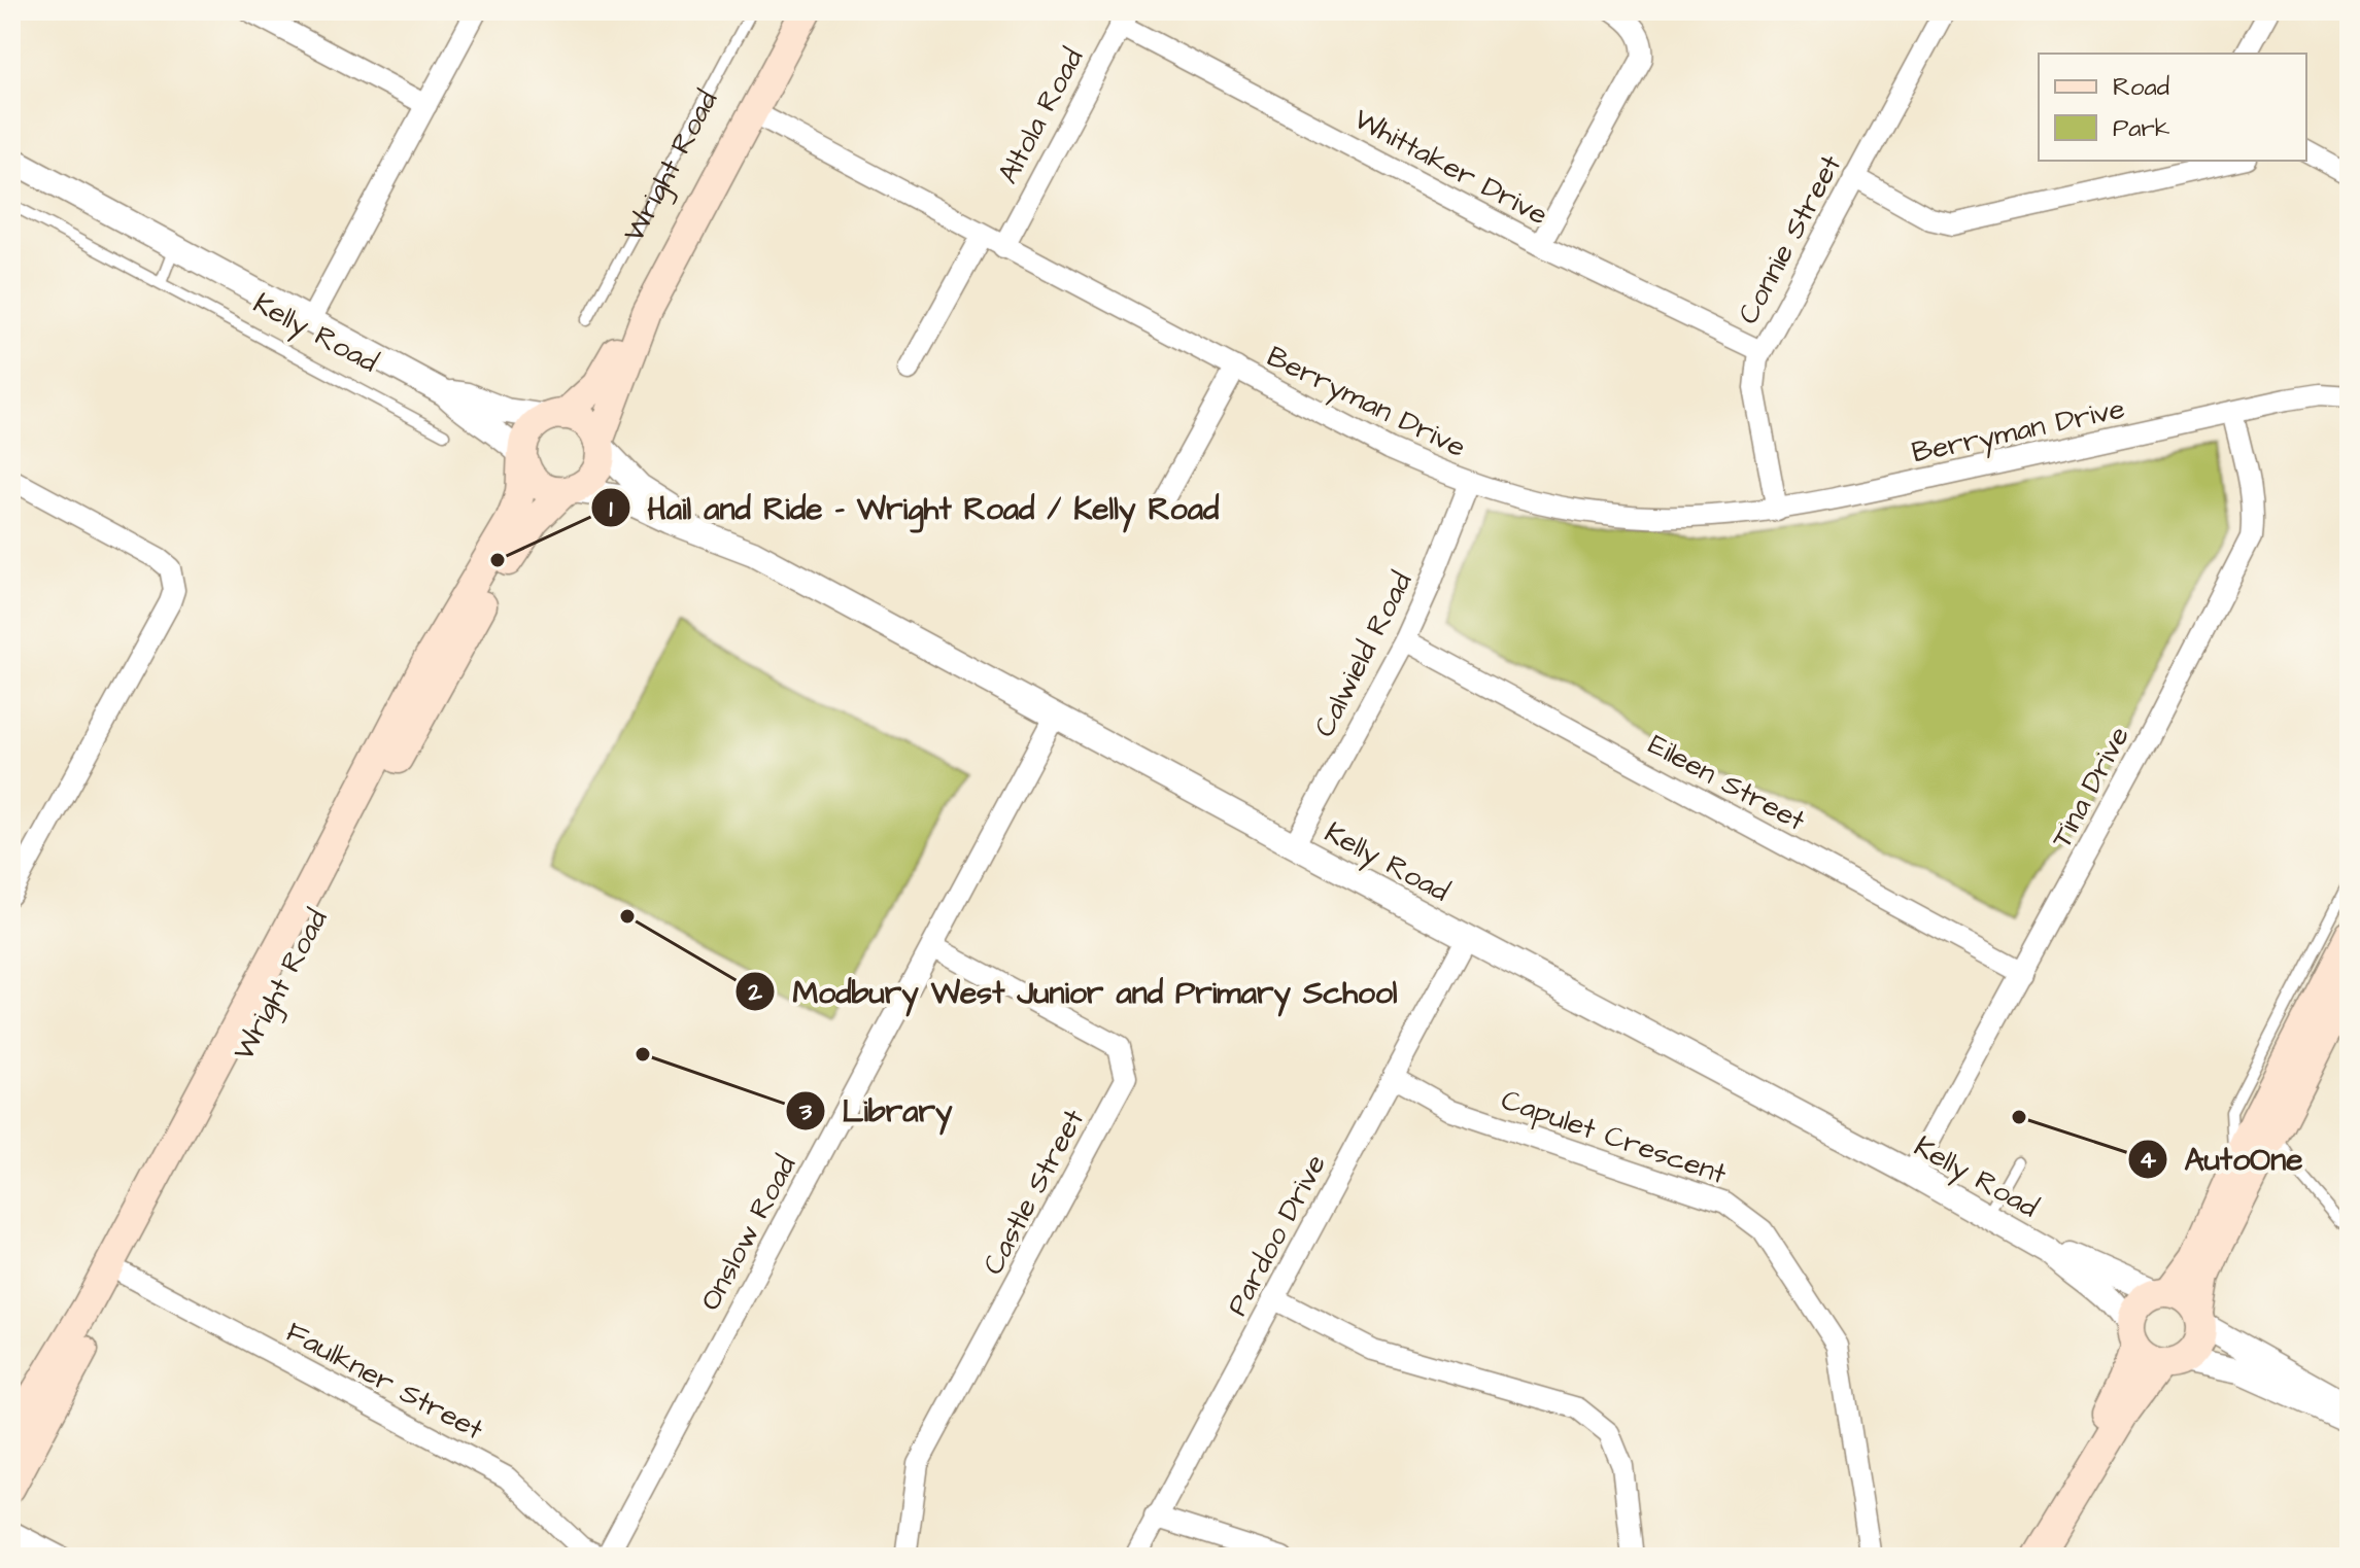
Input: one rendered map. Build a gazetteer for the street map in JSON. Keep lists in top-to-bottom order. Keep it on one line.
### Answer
{"streets":{"main road":["Wright Road"],"street":["Altola Road","Whittaker Drive","Connie Street","Kelly Road","Berryman Drive","Calwield Road","Eileen Street","Tina Drive","Capulet Crescent","Castle Street","Onslow Road","Pardoo Drive","Faulkner Street"]},"crossings":[["Altola Road","Whittaker Drive"],["Altola Road","Berryman Drive"],["Wright Road","Kelly Road"],["Wright Road","Berryman Drive"],["Wright Road","Faulkner Street"],["Whittaker Drive","Connie Street"],["Connie Street","Berryman Drive"],["Kelly Road","Calwield Road"],["Kelly Road","Tina Drive"],["Kelly Road","Onslow Road"],["Kelly Road","Pardoo Drive"],["Berryman Drive","Calwield Road"],["Berryman Drive","Tina Drive"],["Calwield Road","Eileen Street"],["Eileen Street","Tina Drive"],["Capulet Crescent","Pardoo Drive"],["Castle Street","Onslow Road"],["Onslow Road","Faulkner Street"]],"places":["Hail and Ride - Wright Road / Kelly Road","Modbury West Junior and Primary School","Library","AutoOne"],"legend":["Road","Park"]}
